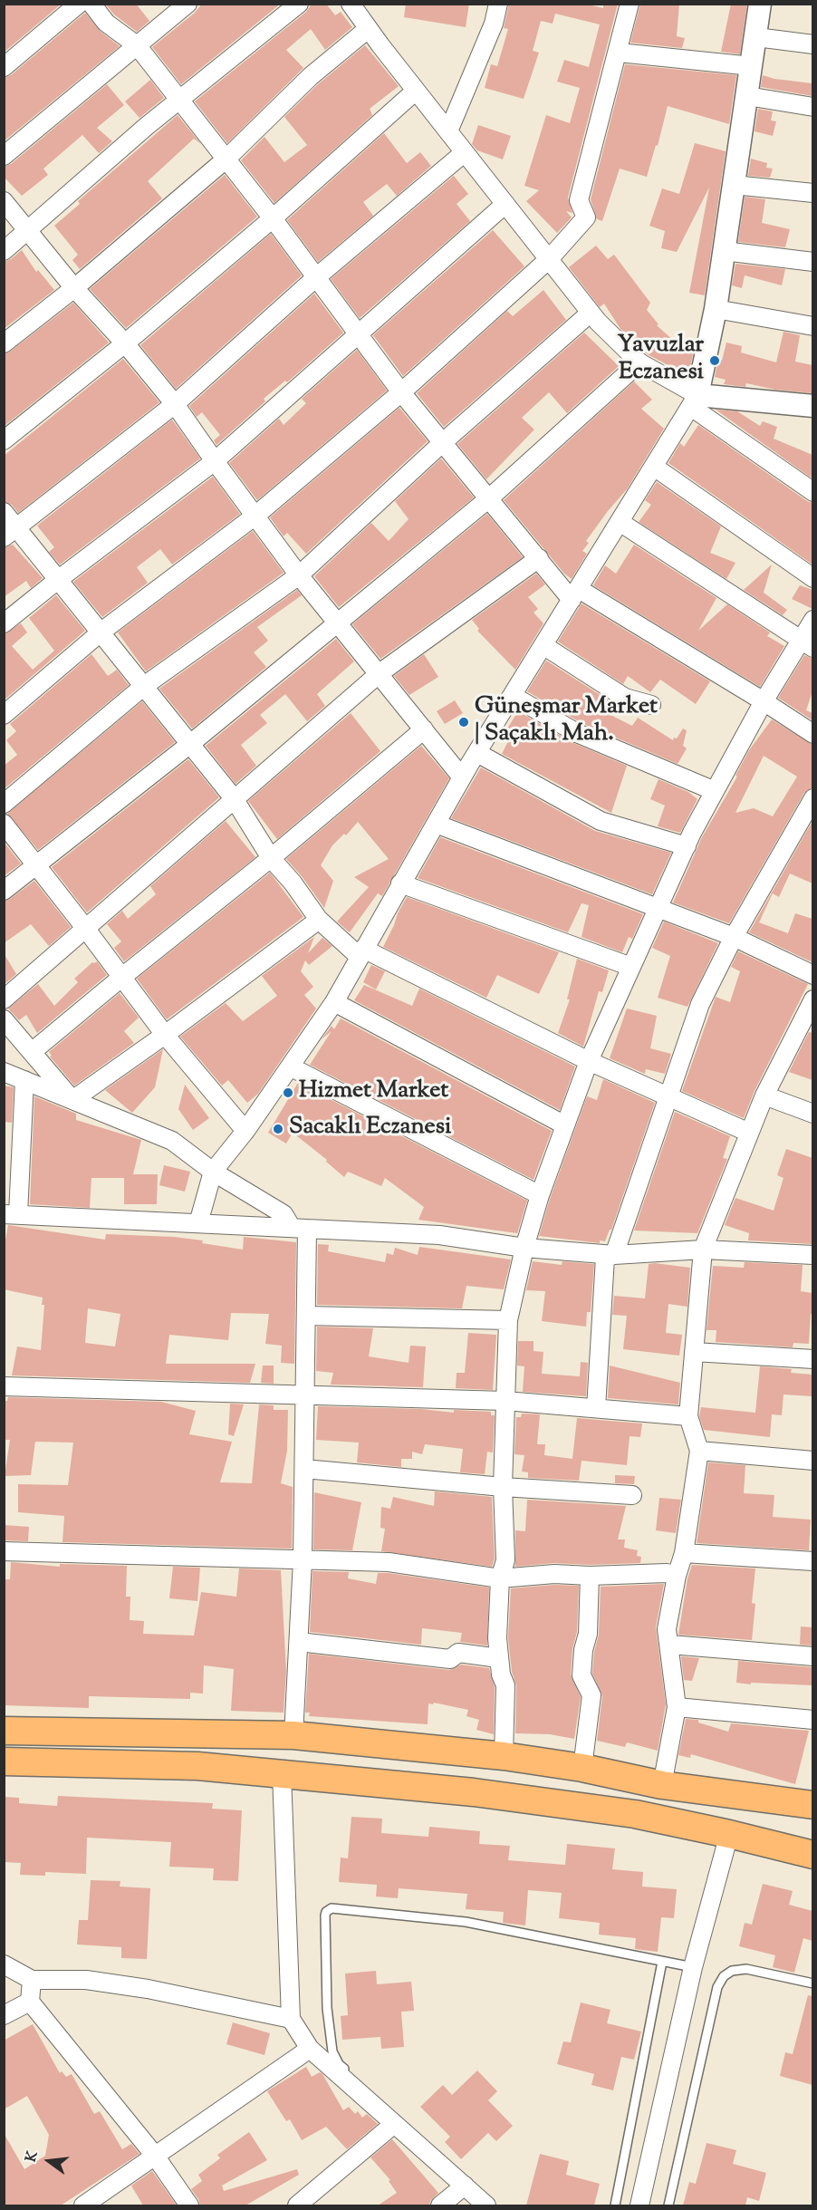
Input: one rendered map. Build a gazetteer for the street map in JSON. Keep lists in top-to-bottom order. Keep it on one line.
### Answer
{"places":["Yavuzlar Eczanesi","Güneşmar Market | Saçaklı Mah.","Hizmet Market","Sacaklı Eczanesi"],"north":"left"}
